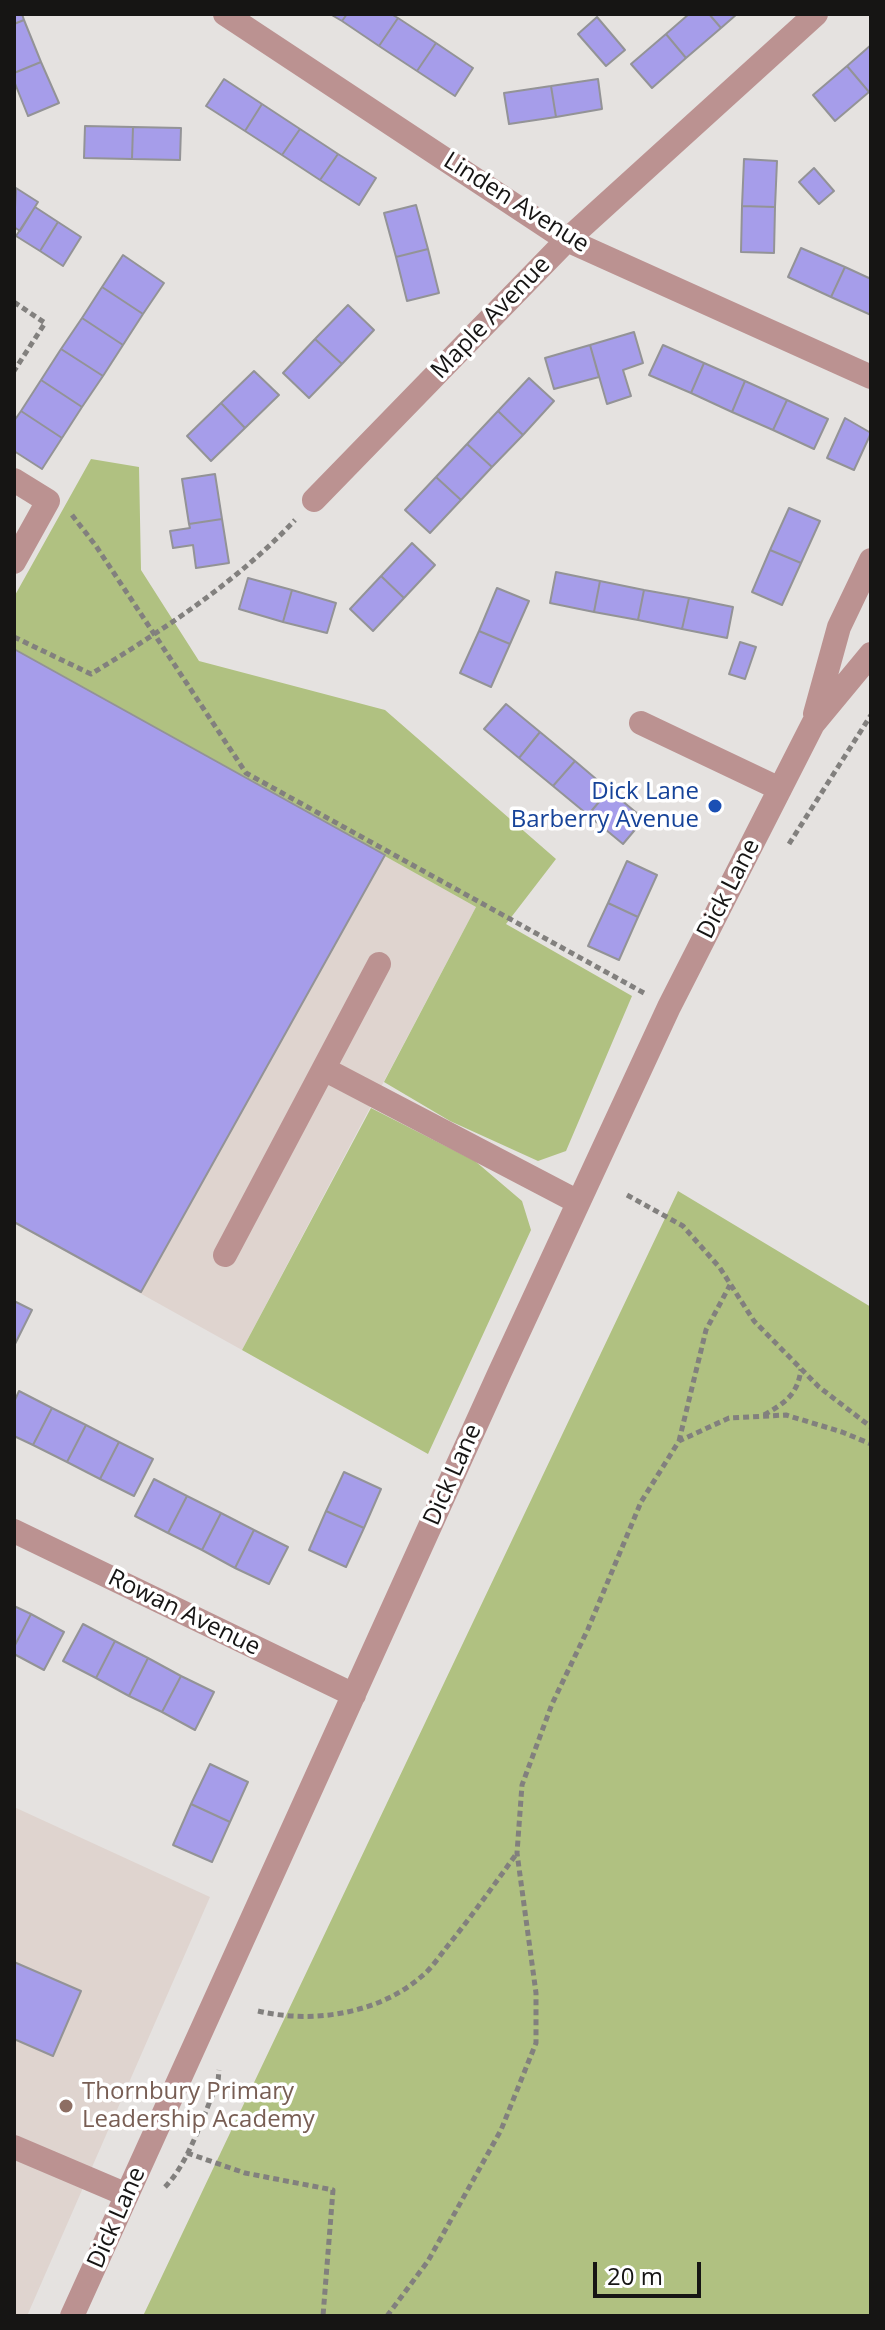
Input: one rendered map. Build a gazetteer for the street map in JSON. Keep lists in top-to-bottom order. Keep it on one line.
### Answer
{"streets":{"street":["Linden Avenue","Maple Avenue","Dick Lane","Rowan Avenue"]},"crossings":[["Linden Avenue","Maple Avenue"],["Dick Lane","Rowan Avenue"]],"places":["Dick Lane Barberry Avenue","Thornbury Primary Leadership Academy"],"scale_bar":"20 m"}
